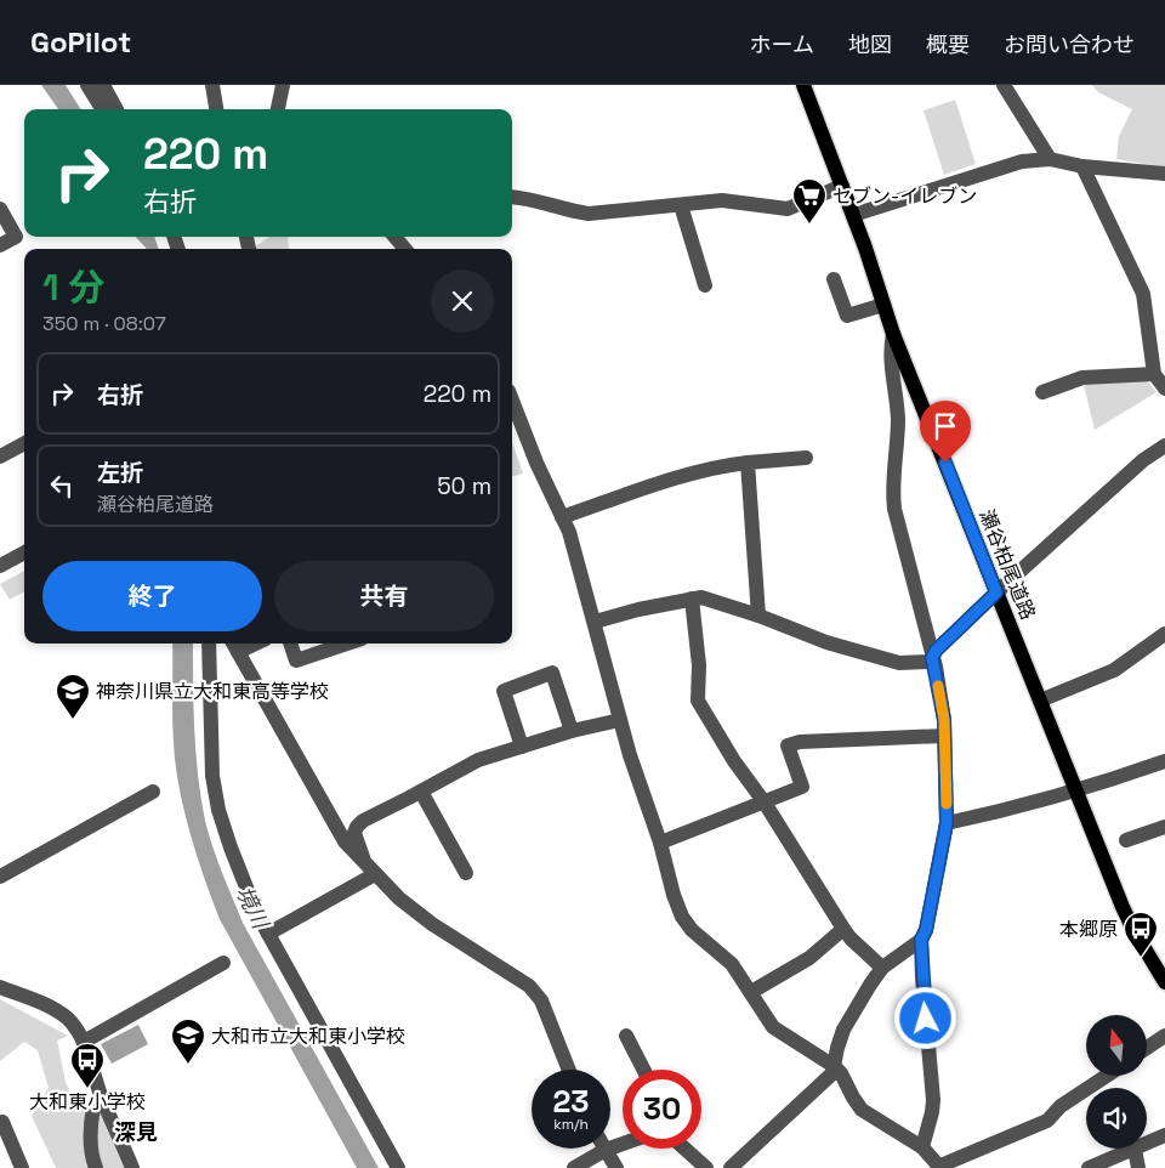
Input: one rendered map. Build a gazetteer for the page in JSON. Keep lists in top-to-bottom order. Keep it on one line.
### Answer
{"streets":{"main road":["瀬谷柏尾道路"]},"districts":["深見"],"water":["境川"],"places":{"supermarket":["セブン-イレブン"],"school or university":["神奈川県立大和東高等学校","大和市立大和東小学校"],"bus stop":["本郷原","大和東小学校"]},"north":"top","page":{"header":"GoPilot","nav":["ホーム","地図","概要","お問い合わせ"],"turn":["220 m","右折"],"heading":["1 分","350 m · 08:07"],"list":[{"name":"右折","value":"220 m"},{"name":"左折","note":"瀬谷柏尾道路","value":"50 m"}],"buttons":["終了","共有"],"speed":"23 km/h","limit":"30"}}
